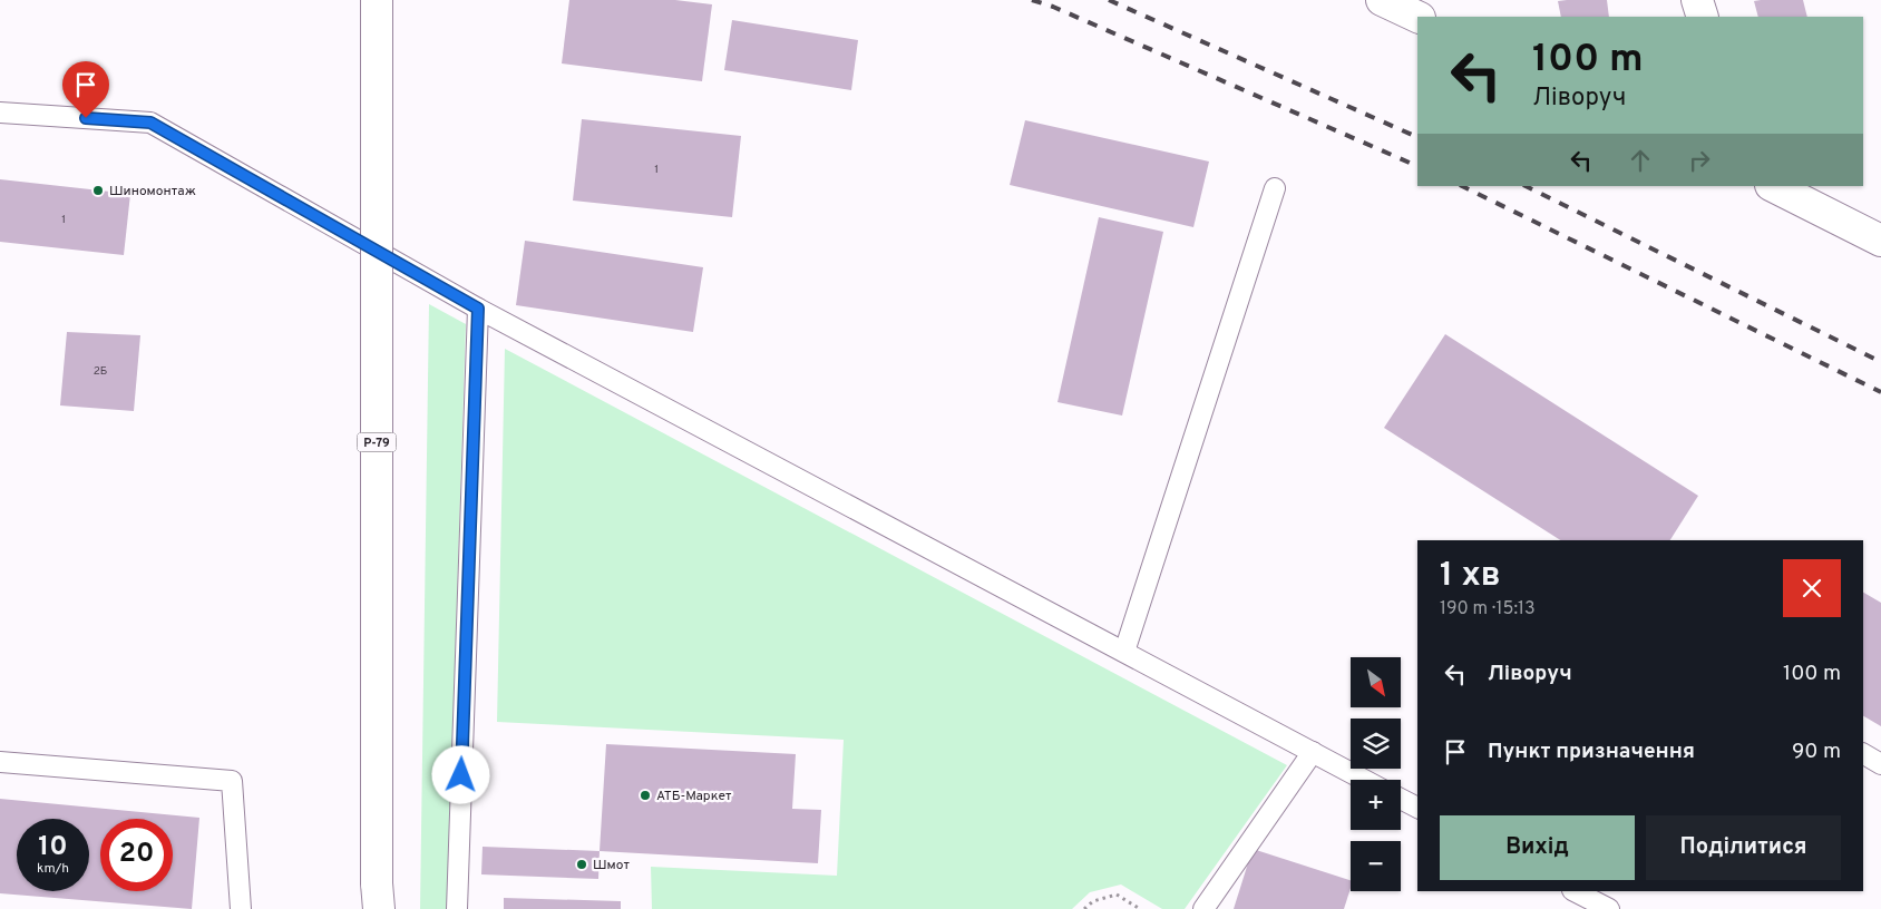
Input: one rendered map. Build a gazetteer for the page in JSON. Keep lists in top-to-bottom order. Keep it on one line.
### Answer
{"streets":{"main road":["Р-79"]},"places":["Шиномонтаж","АТБ-Маркет","Шмот"],"house_numbers":["1","1","2Б"],"north":"bottom right","page":{"turn":["100 m","Ліворуч"],"heading":["1 хв","190 m · 15:13"],"list":[{"name":"Ліворуч","value":"100 m"},{"name":"Пункт призначення","value":"90 m"}],"map_buttons":["+","−"],"buttons":["Вихід","Поділитися"],"speed":"10 km/h","limit":"20"}}
